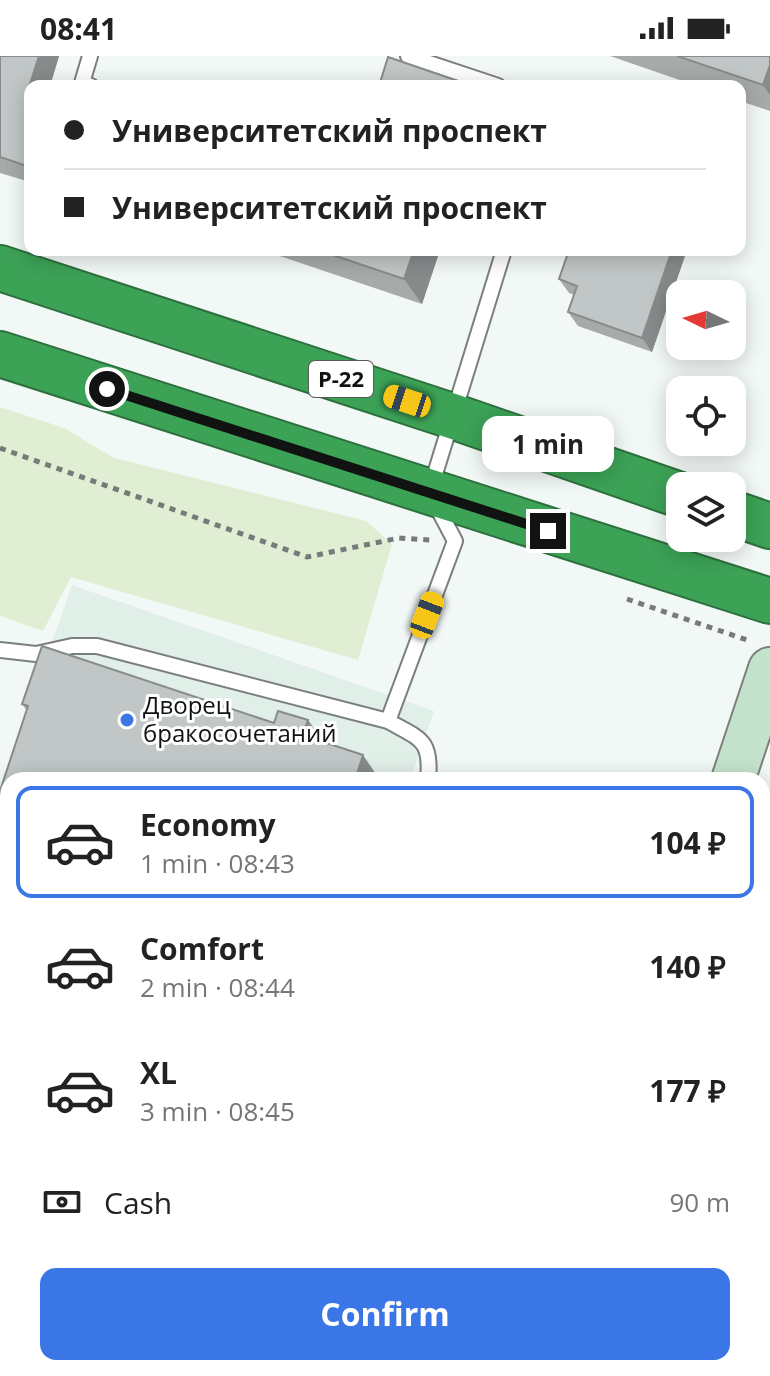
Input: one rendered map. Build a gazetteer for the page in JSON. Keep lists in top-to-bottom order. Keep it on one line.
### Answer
{"streets":{"highway":["Р-22"]},"places":["Дворец бракосочетаний"],"north":"left","page":{"status":"08:41","banner":["Университетский проспект","Университетский проспект"],"bubble":"1 min","list":[{"name":"Economy","note":"1 min · 08:43","value":"104 ₽"},{"name":"Comfort","note":"2 min · 08:44","value":"140 ₽"},{"name":"XL","note":"3 min · 08:45","value":"177 ₽"}],"pay":["Cash","90 m"],"buttons":"Confirm"}}
